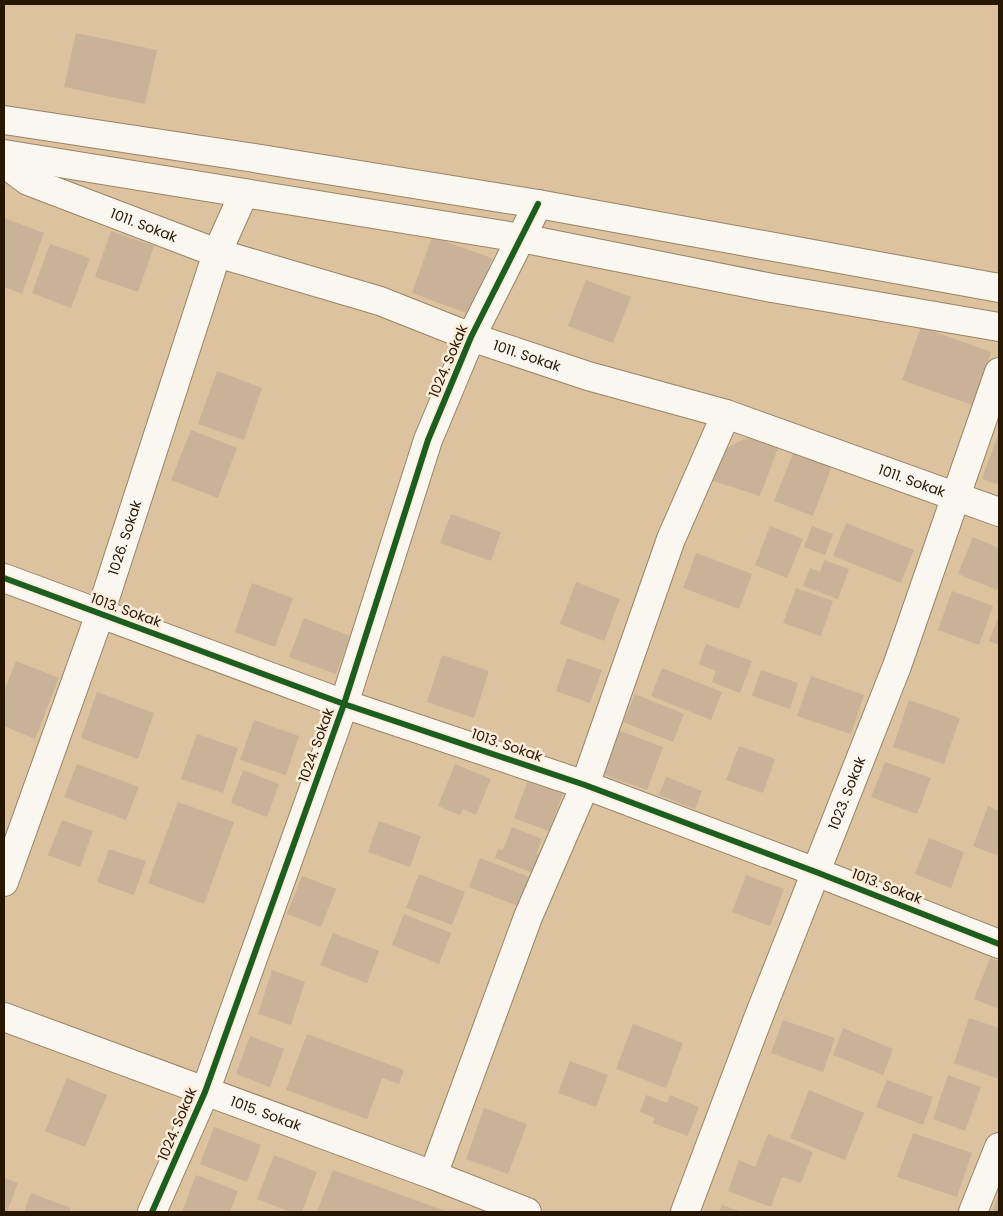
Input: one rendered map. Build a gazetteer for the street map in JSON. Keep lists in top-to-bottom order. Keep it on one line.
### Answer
{"streets":{"street":["1011. Sokak","1024. Sokak","1026. Sokak","1013. Sokak","1023. Sokak","1015. Sokak"]},"crossings":[["1011. Sokak","1024. Sokak"],["1011. Sokak","1026. Sokak"],["1011. Sokak","1023. Sokak"],["1024. Sokak","1013. Sokak"],["1024. Sokak","1015. Sokak"],["1026. Sokak","1013. Sokak"],["1013. Sokak","1023. Sokak"]]}
